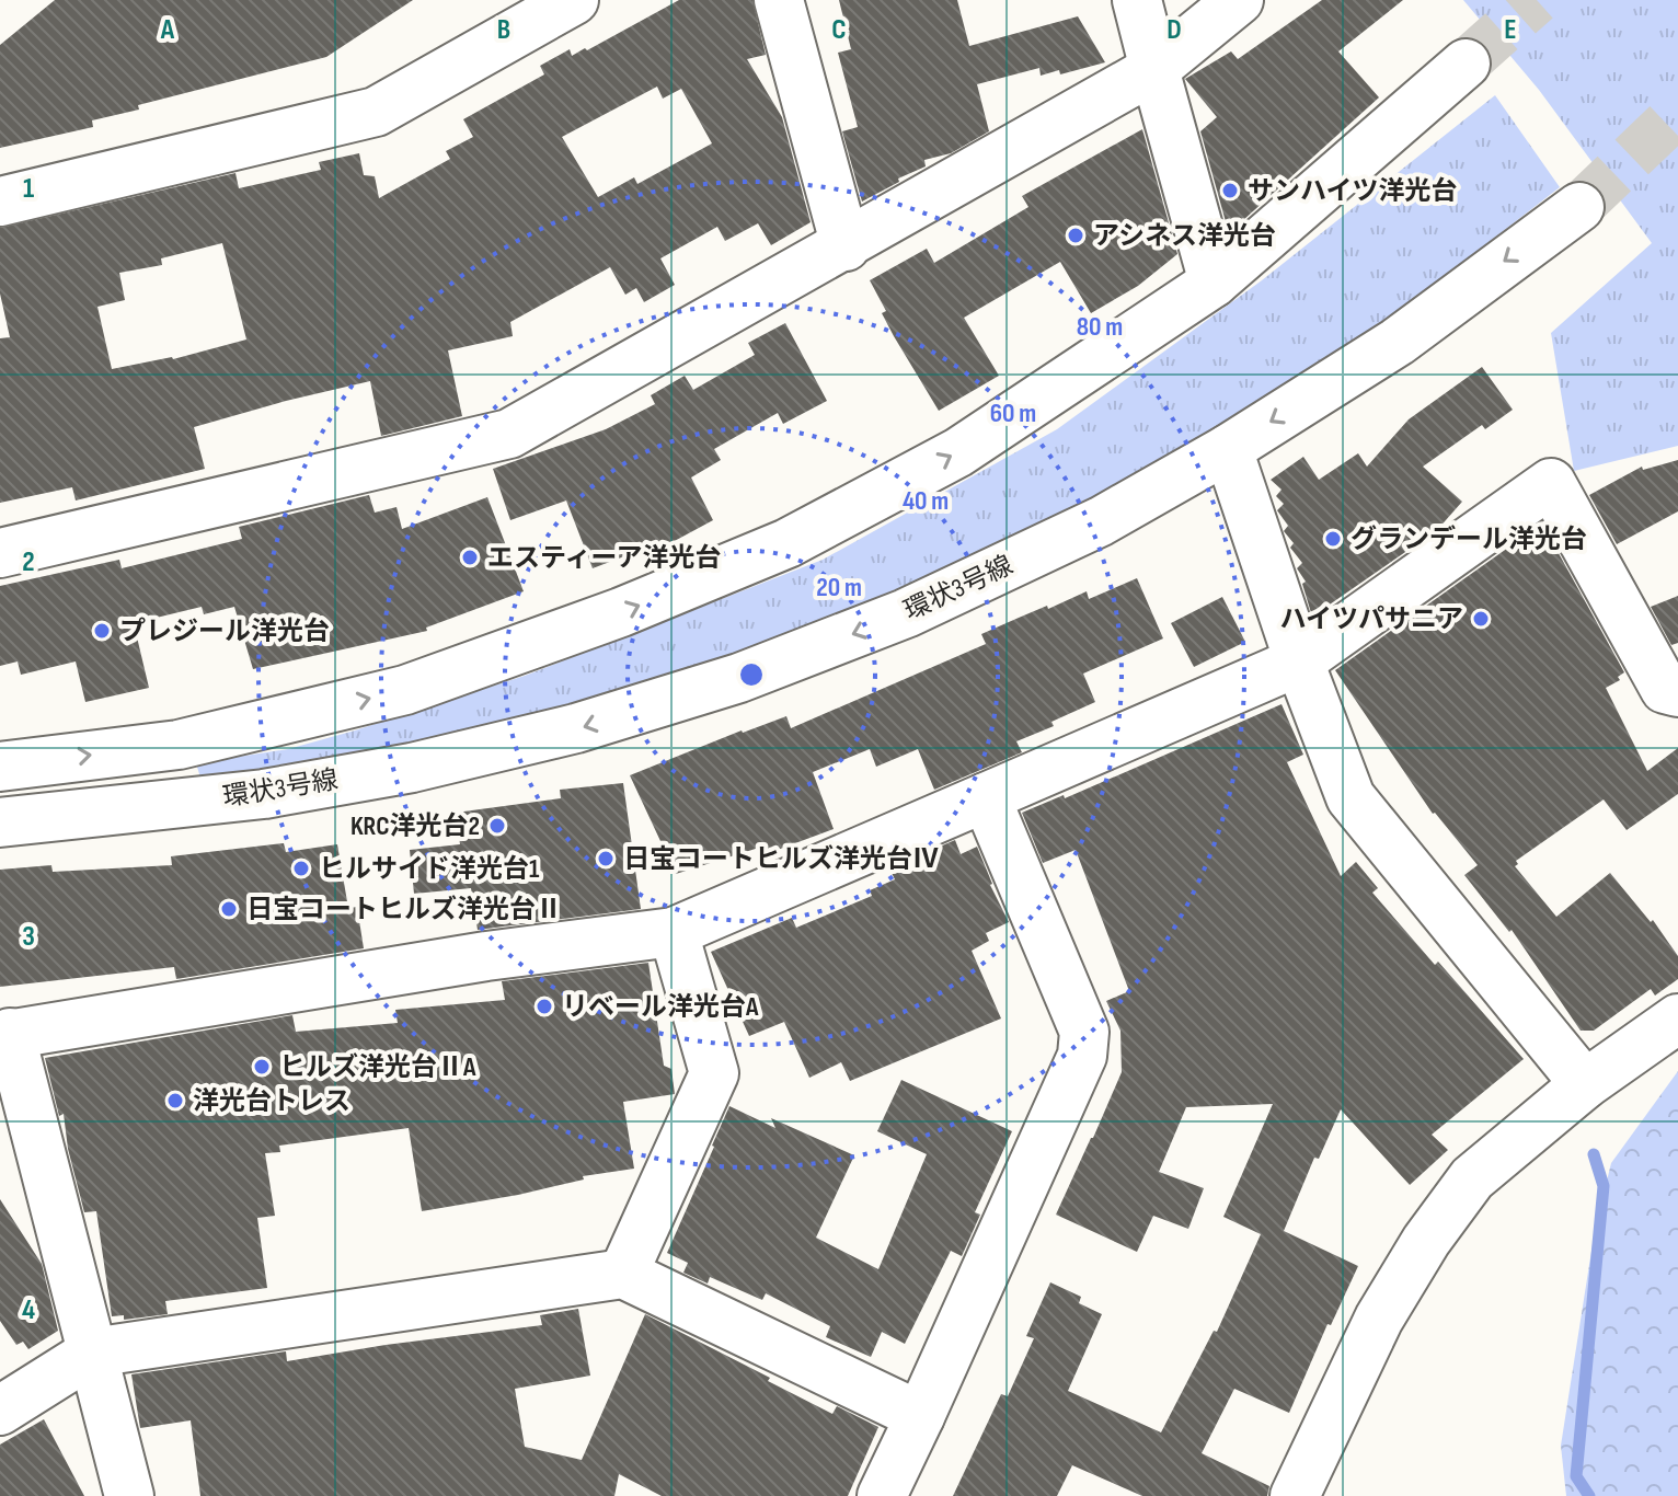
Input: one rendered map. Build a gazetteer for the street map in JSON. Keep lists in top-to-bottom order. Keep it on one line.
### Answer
{"streets":{"street":["環状3号線"]},"places":["サンハイツ洋光台","アシネス洋光台","グランデール洋光台","エスティーア洋光台","ハイツパサニア","プレジール洋光台","KRC洋光台2","日宝コートヒルズ洋光台Ⅳ","ヒルサイド洋光台1","日宝コートヒルズ洋光台Ⅱ","リベール洋光台A","ヒルズ洋光台ⅡA","洋光台トレス"],"grid":{"columns":["A","B","C","D","E"],"rows":["1","2","3","4"]},"rings":["80 m","60 m","40 m","20 m"]}
